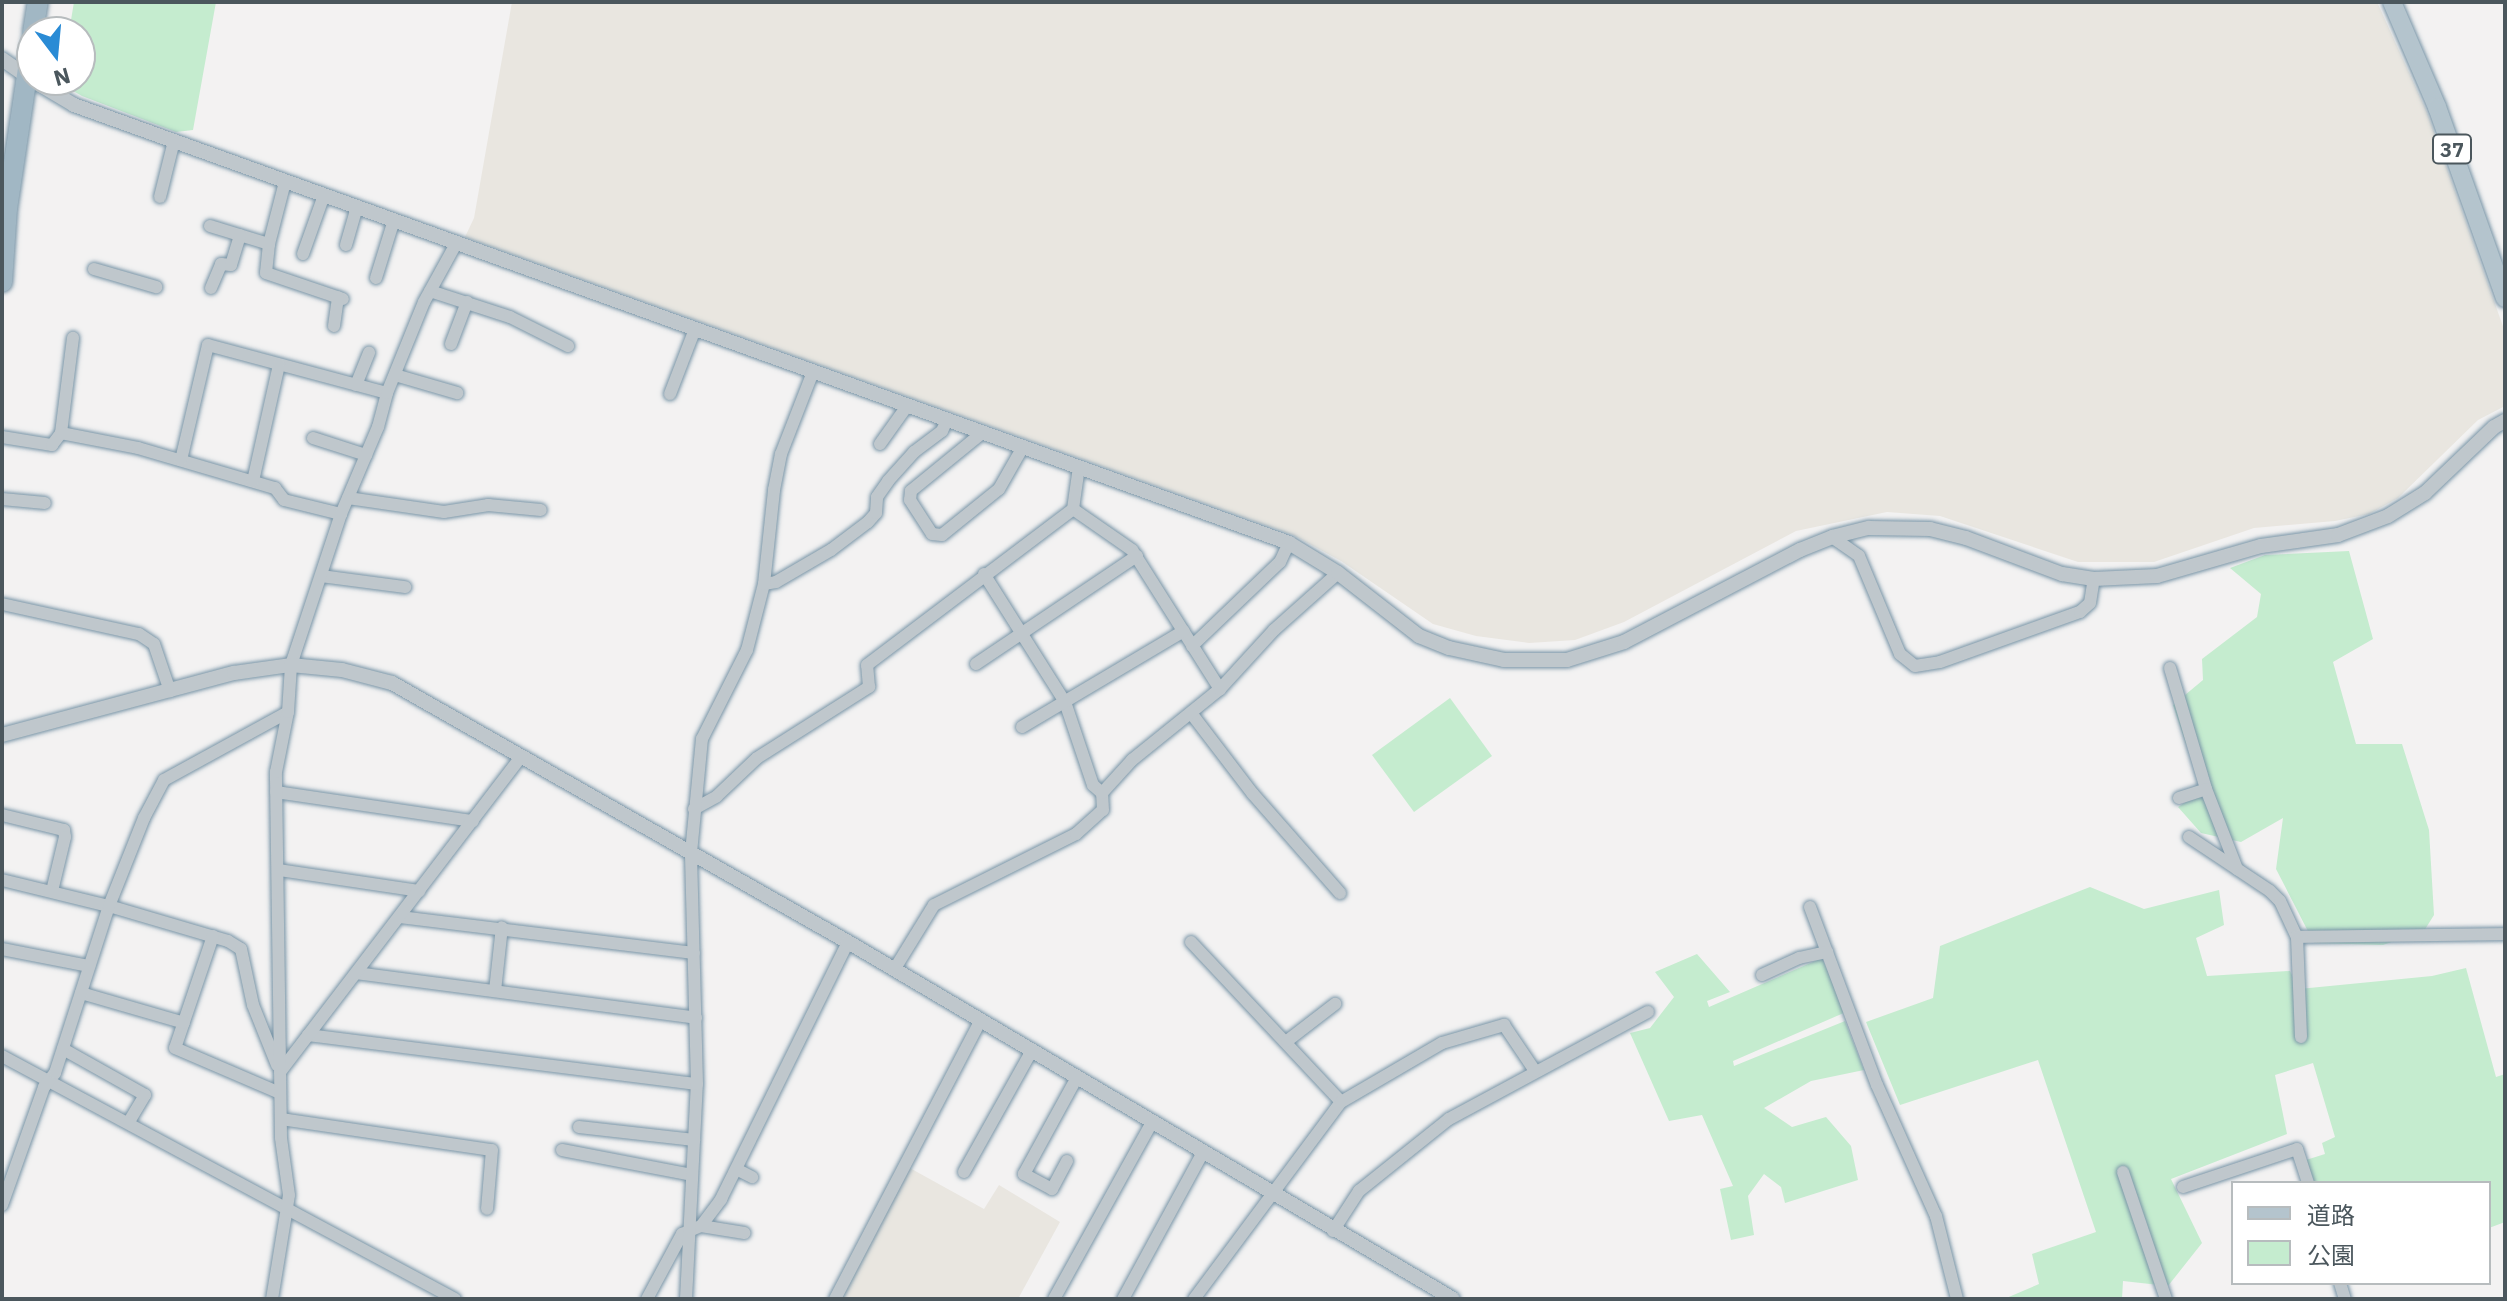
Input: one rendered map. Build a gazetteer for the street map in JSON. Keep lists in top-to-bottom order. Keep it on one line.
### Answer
{"streets":{"main road":["37"]},"legend":["道路","公園"],"north":"bottom"}
